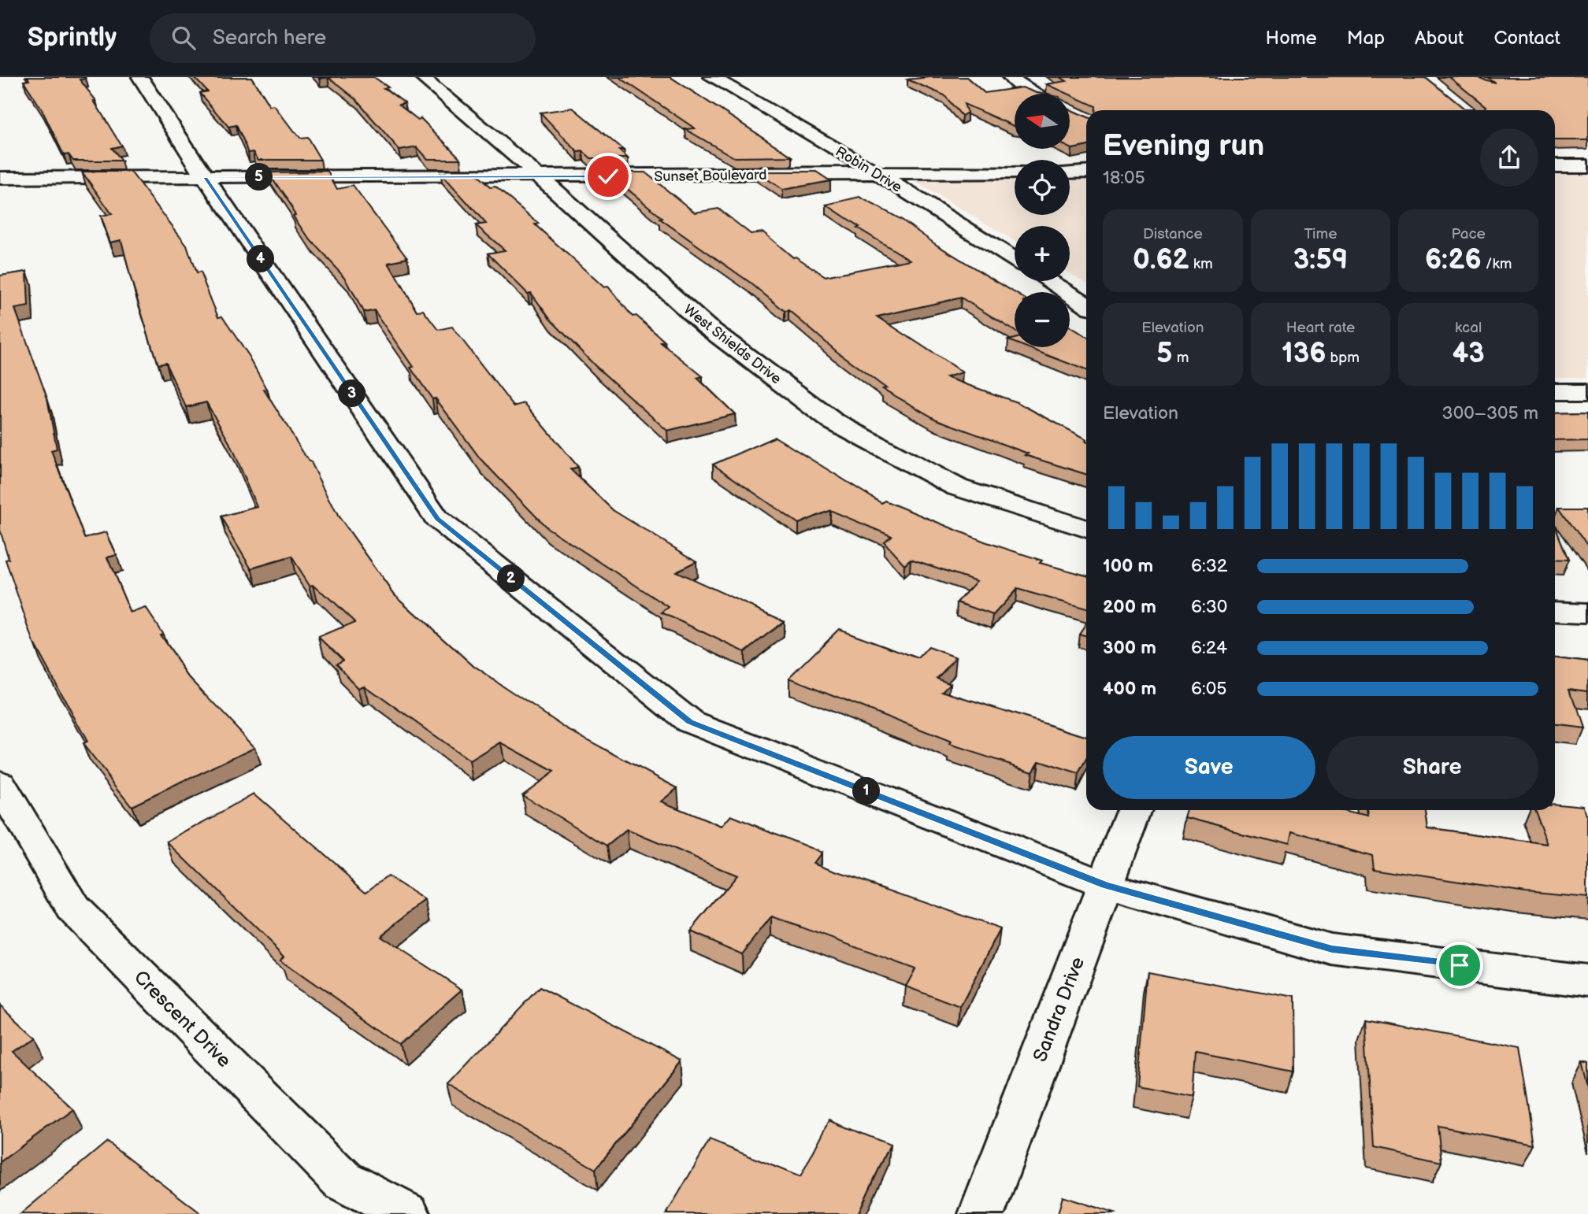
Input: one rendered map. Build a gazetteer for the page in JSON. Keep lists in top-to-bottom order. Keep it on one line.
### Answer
{"streets":{"street":["Robin Drive","Sunset Boulevard","West Shields Drive","Sandra Drive","Crescent Drive"]},"crossings":[["Robin Drive","Sunset Boulevard"],["Sunset Boulevard","West Shields Drive"]],"north":"left","page":{"header":"Sprintly","search":"Search here","nav":["Home","Map","About","Contact"],"map_buttons":["+","−"],"heading":["Evening run","18:05"],"pins":["5","4","3","2","1"],"stats":[["Distance","0.62 km"],["Time","3:59"],["Pace","6:26 /km"],["Elevation","5 m"],["Heart rate","136 bpm"],["kcal","43"]],"chart":["Elevation","300–305 m"],"list":[{"name":"100 m","note":"6:32"},{"name":"200 m","note":"6:30"},{"name":"300 m","note":"6:24"},{"name":"400 m","note":"6:05"}],"buttons":["Save","Share"]}}
